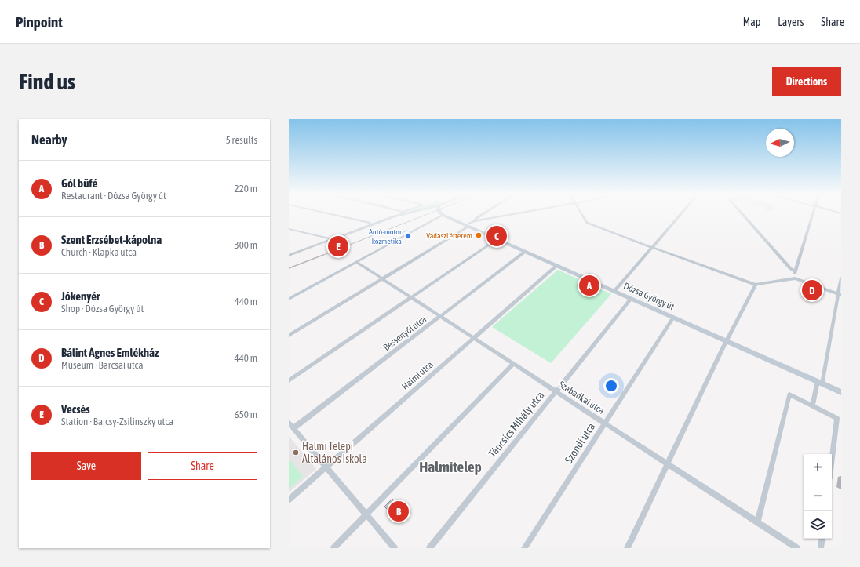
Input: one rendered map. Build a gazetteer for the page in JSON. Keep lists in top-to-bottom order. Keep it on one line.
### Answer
{"streets":{"main road":["Dózsa György út"],"street":["Bessenyői utca","Halmi utca","Szabadkai utca","Táncsics Mihály utca","Szondi utca"]},"crossings":[["Dózsa György út","Bessenyői utca"],["Dózsa György út","Halmi utca"],["Dózsa György út","Táncsics Mihály utca"],["Dózsa György út","Szondi utca"],["Bessenyői utca","Szabadkai utca"],["Halmi utca","Szabadkai utca"],["Szabadkai utca","Táncsics Mihály utca"],["Szabadkai utca","Szondi utca"]],"districts":["Halmitelep"],"places":["Vadászi étterem","Autó-motor kozmetika","Halmi Telepi Általános Iskola"],"north":"left","page":{"header":"Pinpoint","nav":["Map","Layers","Share"],"buttons":["Directions",["Save","Share"]],"title":"Find us","heading":["Nearby","5 results"],"list":[{"mark":"A","name":"Gól büfé","note":"Restaurant · Dózsa György út","value":"220 m"},{"mark":"B","name":"Szent Erzsébet-kápolna","note":"Church · Klapka utca","value":"300 m"},{"mark":"C","name":"Jókenyér","note":"Shop · Dózsa György út","value":"440 m"},{"mark":"D","name":"Bálint Ágnes Emlékház","note":"Museum · Barcsai utca","value":"440 m"},{"mark":"E","name":"Vecsés","note":"Station · Bajcsy-Zsilinszky utca","value":"650 m"}],"pins":["C","E","A","D","B"],"map_buttons":["+","−"]}}
